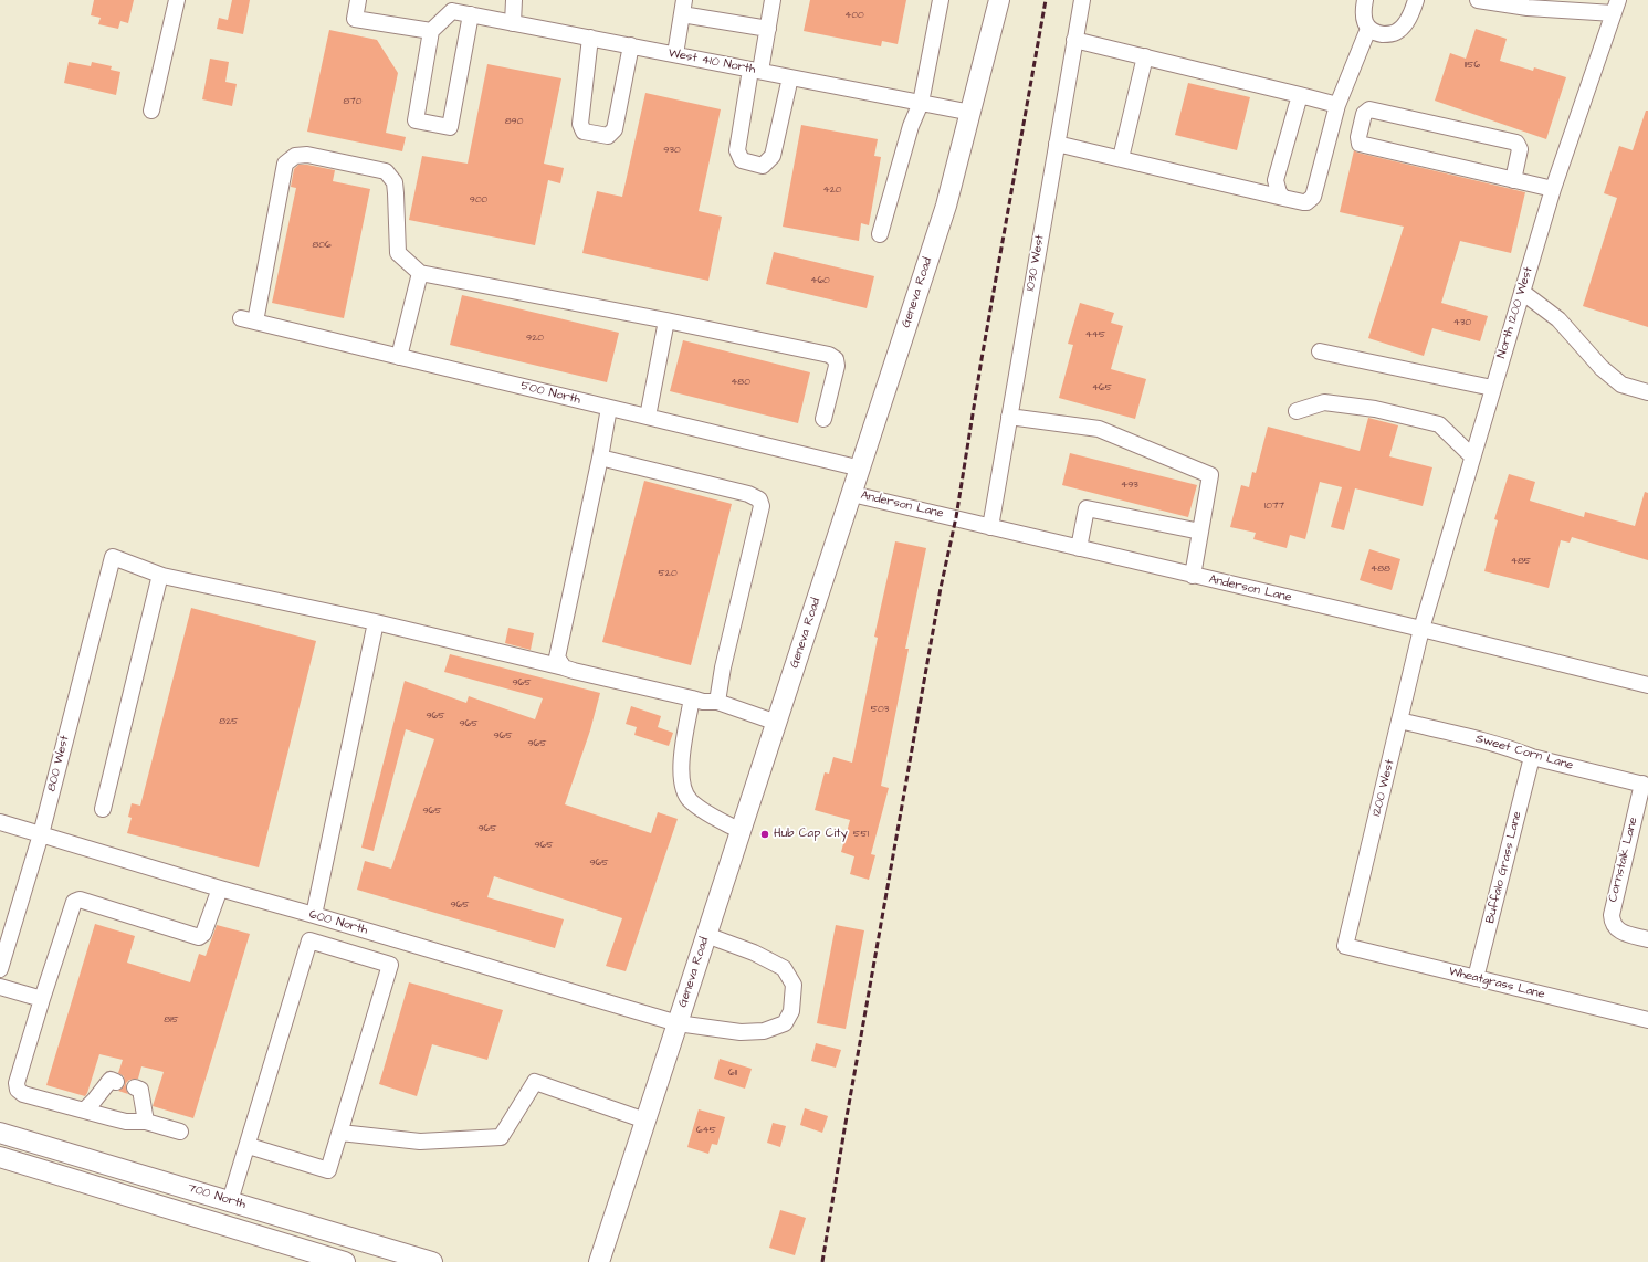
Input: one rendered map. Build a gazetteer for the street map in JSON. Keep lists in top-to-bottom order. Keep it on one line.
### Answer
{"streets":{"main road":["Geneva Road","700 North"],"street":["West 410 North","1030 West","North 1200 West","500 North","Anderson Lane","Sweet Corn Lane","800 West","1200 West","Cornstalk Lane","Buffalo Grass Lane","600 North","Wheatgrass Lane"]},"crossings":[["West 410 North","Geneva Road"],["1030 West","Anderson Lane"],["Geneva Road","500 North"],["Geneva Road","Anderson Lane"],["Geneva Road","600 North"],["North 1200 West","Anderson Lane"],["North 1200 West","1200 West"],["Anderson Lane","1200 West"],["Sweet Corn Lane","1200 West"],["Sweet Corn Lane","Cornstalk Lane"],["Sweet Corn Lane","Buffalo Grass Lane"],["800 West","600 North"],["1200 West","Wheatgrass Lane"],["Buffalo Grass Lane","Wheatgrass Lane"]],"places":["Hub Cap City"],"house_numbers":["400","1156","870","890","930","420","900","806","460","430","445","920","480","465","493","1077","485","488","520","965","503","965","825","965","965","965","965","965","551","965","965","965","815","611","645"]}
